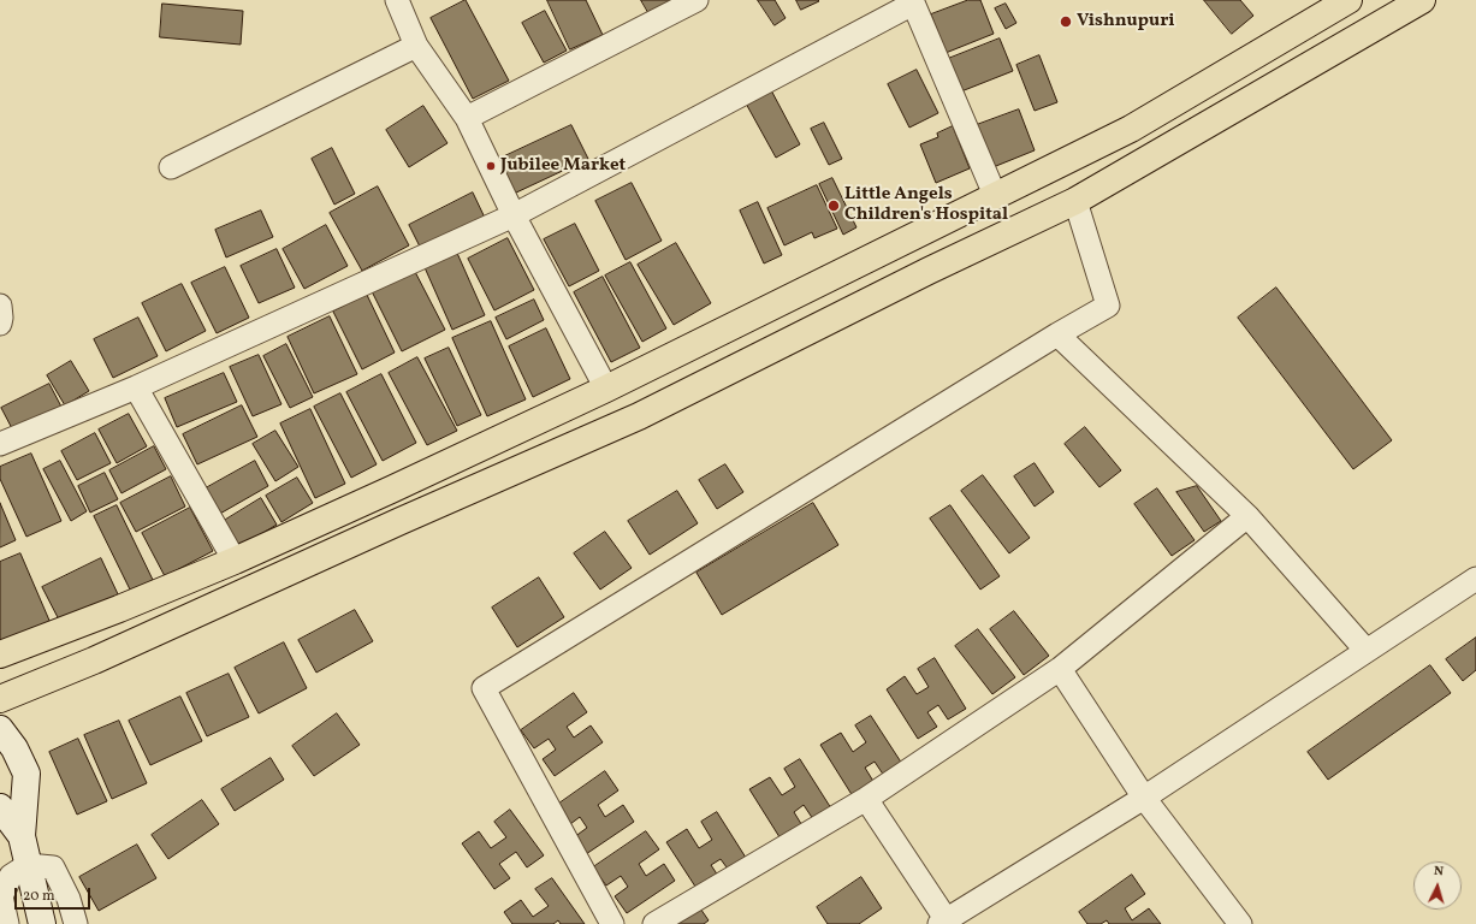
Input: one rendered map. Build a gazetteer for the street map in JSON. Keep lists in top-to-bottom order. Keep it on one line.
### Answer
{"places":["Vishnupuri","Jubilee Market","Little Angels Children's Hospital"],"scale_bar":"20 m","north":"top"}
